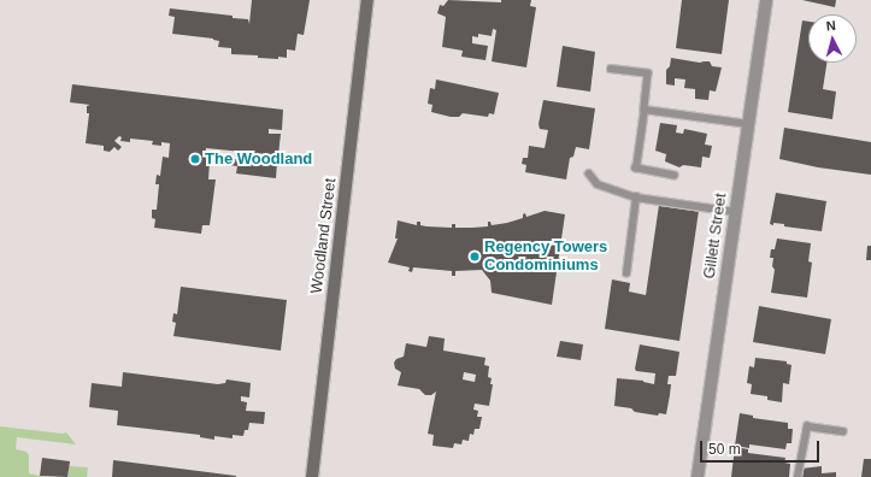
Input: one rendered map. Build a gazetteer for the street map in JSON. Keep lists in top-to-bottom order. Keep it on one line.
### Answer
{"streets":{"main road":["Woodland Street"],"street":["Gillett Street"]},"places":["The Woodland","Regency Towers Condominiums"],"scale_bar":"50 m","north":"top"}
